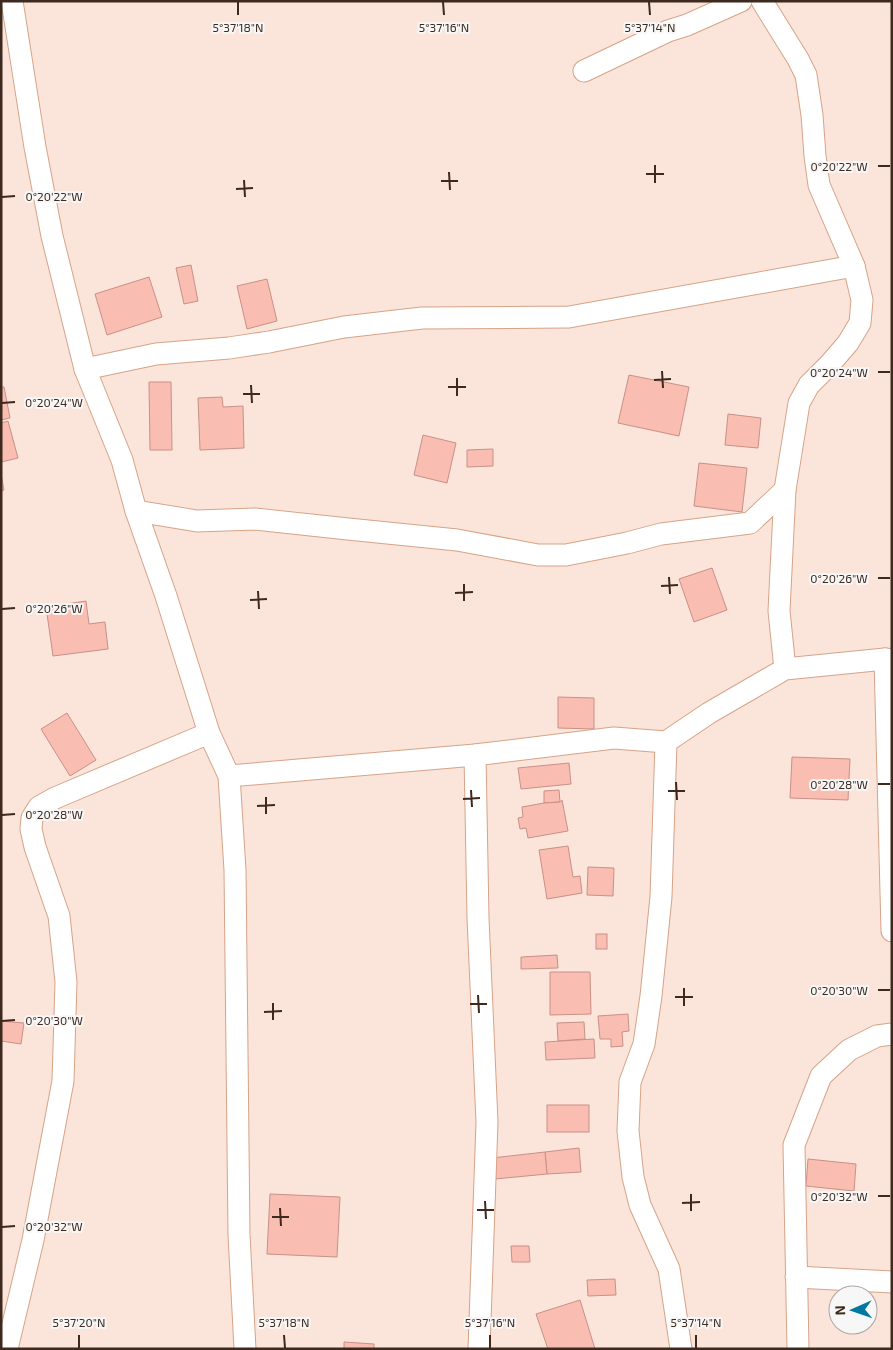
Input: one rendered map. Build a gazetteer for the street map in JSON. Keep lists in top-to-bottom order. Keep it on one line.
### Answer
{"north":"left","coordinates":["5°37'18\"N","5°37'16\"N","5°37'14\"N","0°20'22\"W","0°20'24\"W","0°20'26\"W","0°20'28\"W","0°20'30\"W","0°20'32\"W","5°37'20\"N"]}
